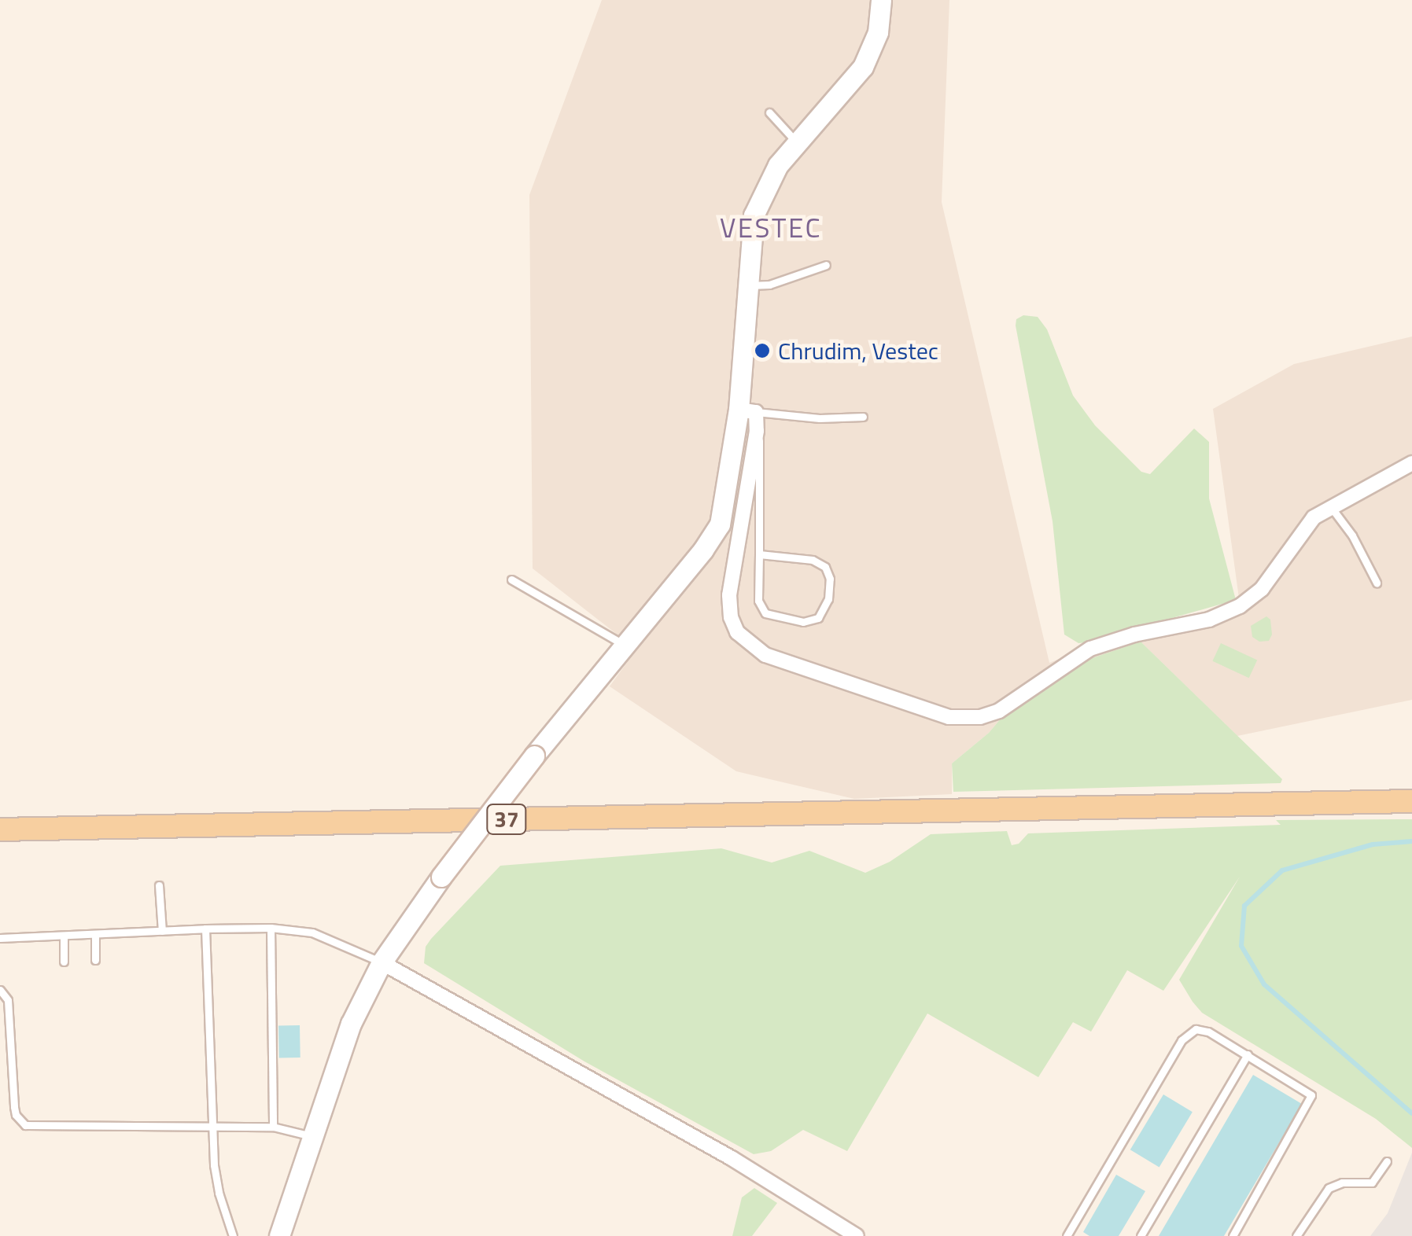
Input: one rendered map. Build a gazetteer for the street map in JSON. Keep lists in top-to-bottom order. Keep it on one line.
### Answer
{"streets":{"main road":["37"]},"districts":["VESTEC"],"places":["Chrudim, Vestec"]}
